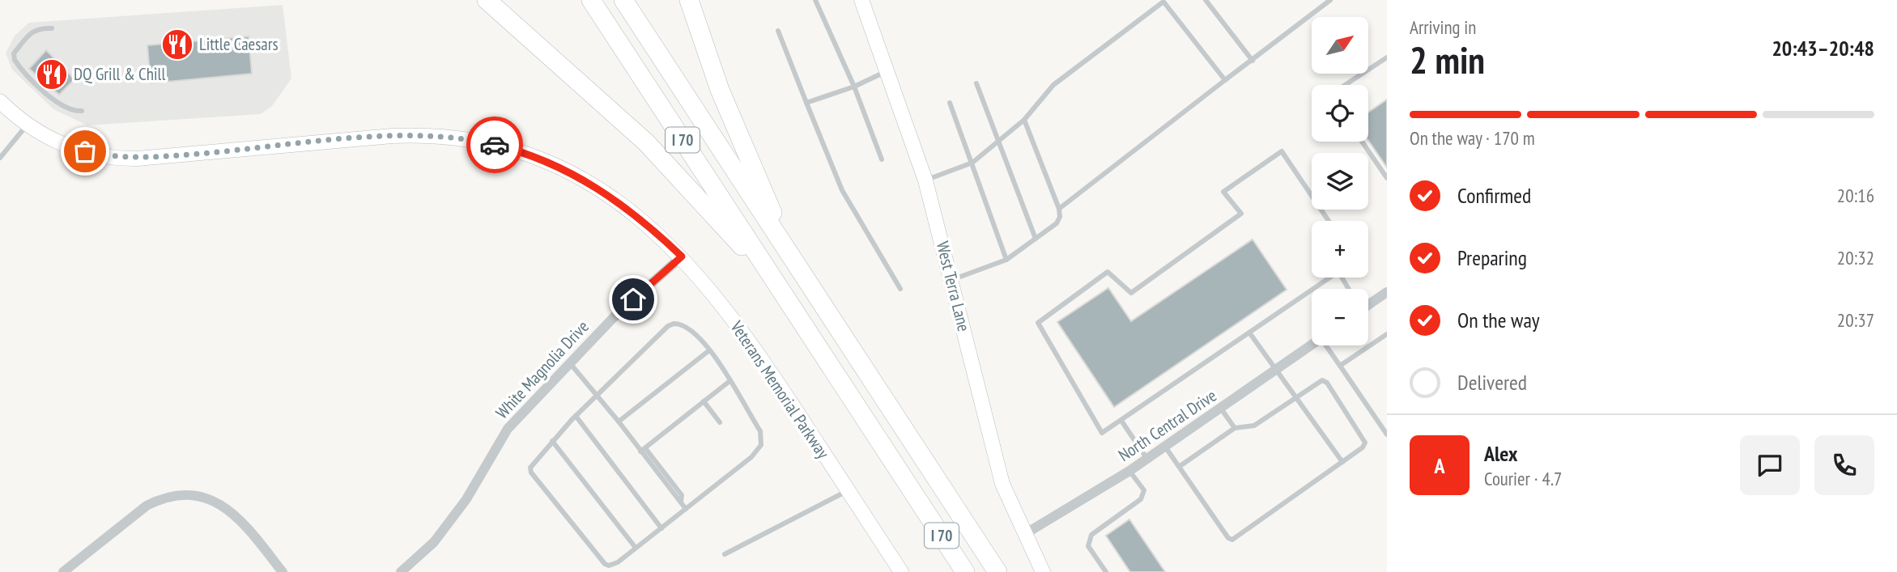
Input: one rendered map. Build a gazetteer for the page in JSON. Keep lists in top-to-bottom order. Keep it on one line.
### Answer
{"streets":{"highway":["I 70"],"street":["West Terra Lane","White Magnolia Drive","Veterans Memorial Parkway","North Central Drive"]},"crossings":[["West Terra Lane","North Central Drive"],["White Magnolia Drive","Veterans Memorial Parkway"]],"places":{"restaurant":["Little Caesars","DQ Grill & Chill"]},"north":"top right","page":{"heading":["2 min","Arriving in","20:43–20:48"],"panel":["Alex","Courier · 4.7"],"map_buttons":["+","−"],"bar":"On the way · 170 m","list":[["Confirmed","20:16"],["Preparing","20:32"],["On the way","20:37"],"Delivered"],"round":"A"}}
